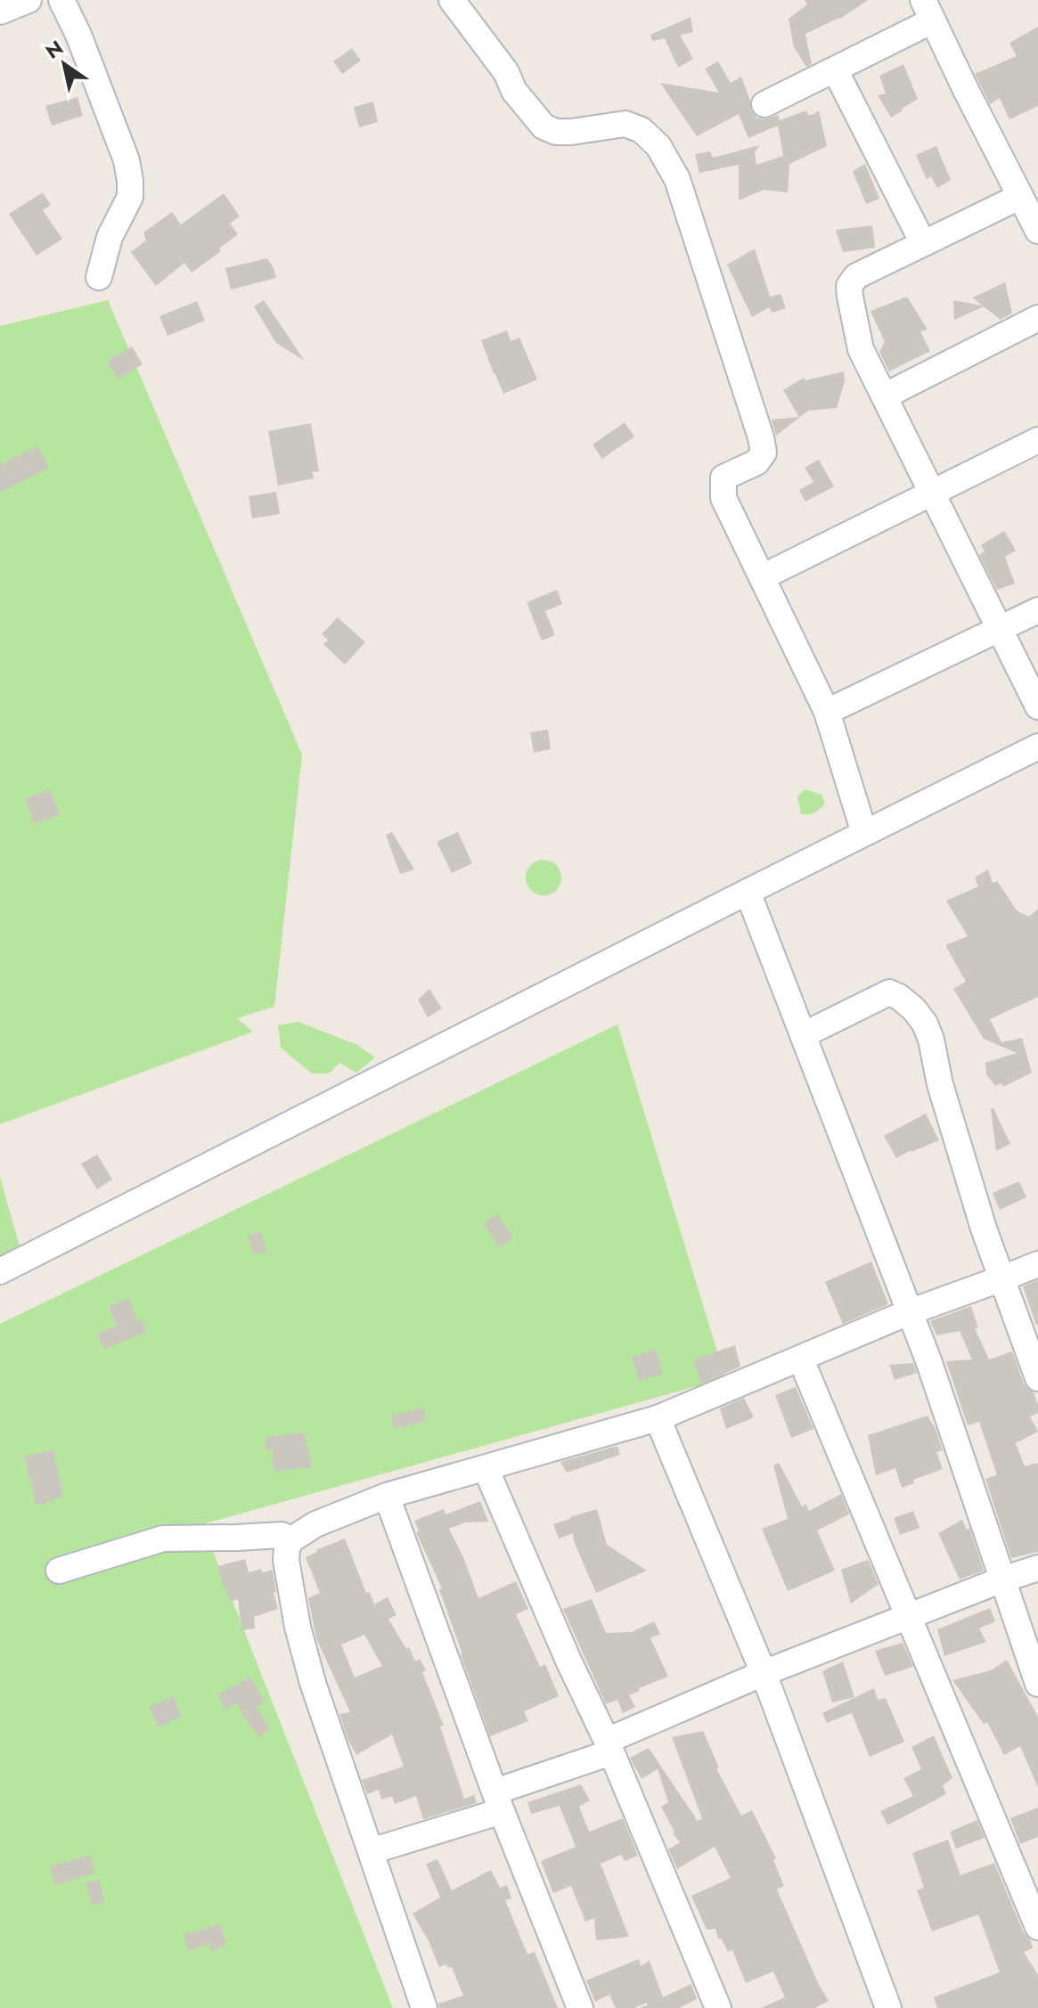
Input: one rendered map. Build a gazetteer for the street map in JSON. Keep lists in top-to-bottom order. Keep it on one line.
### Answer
{"north":"top left"}
